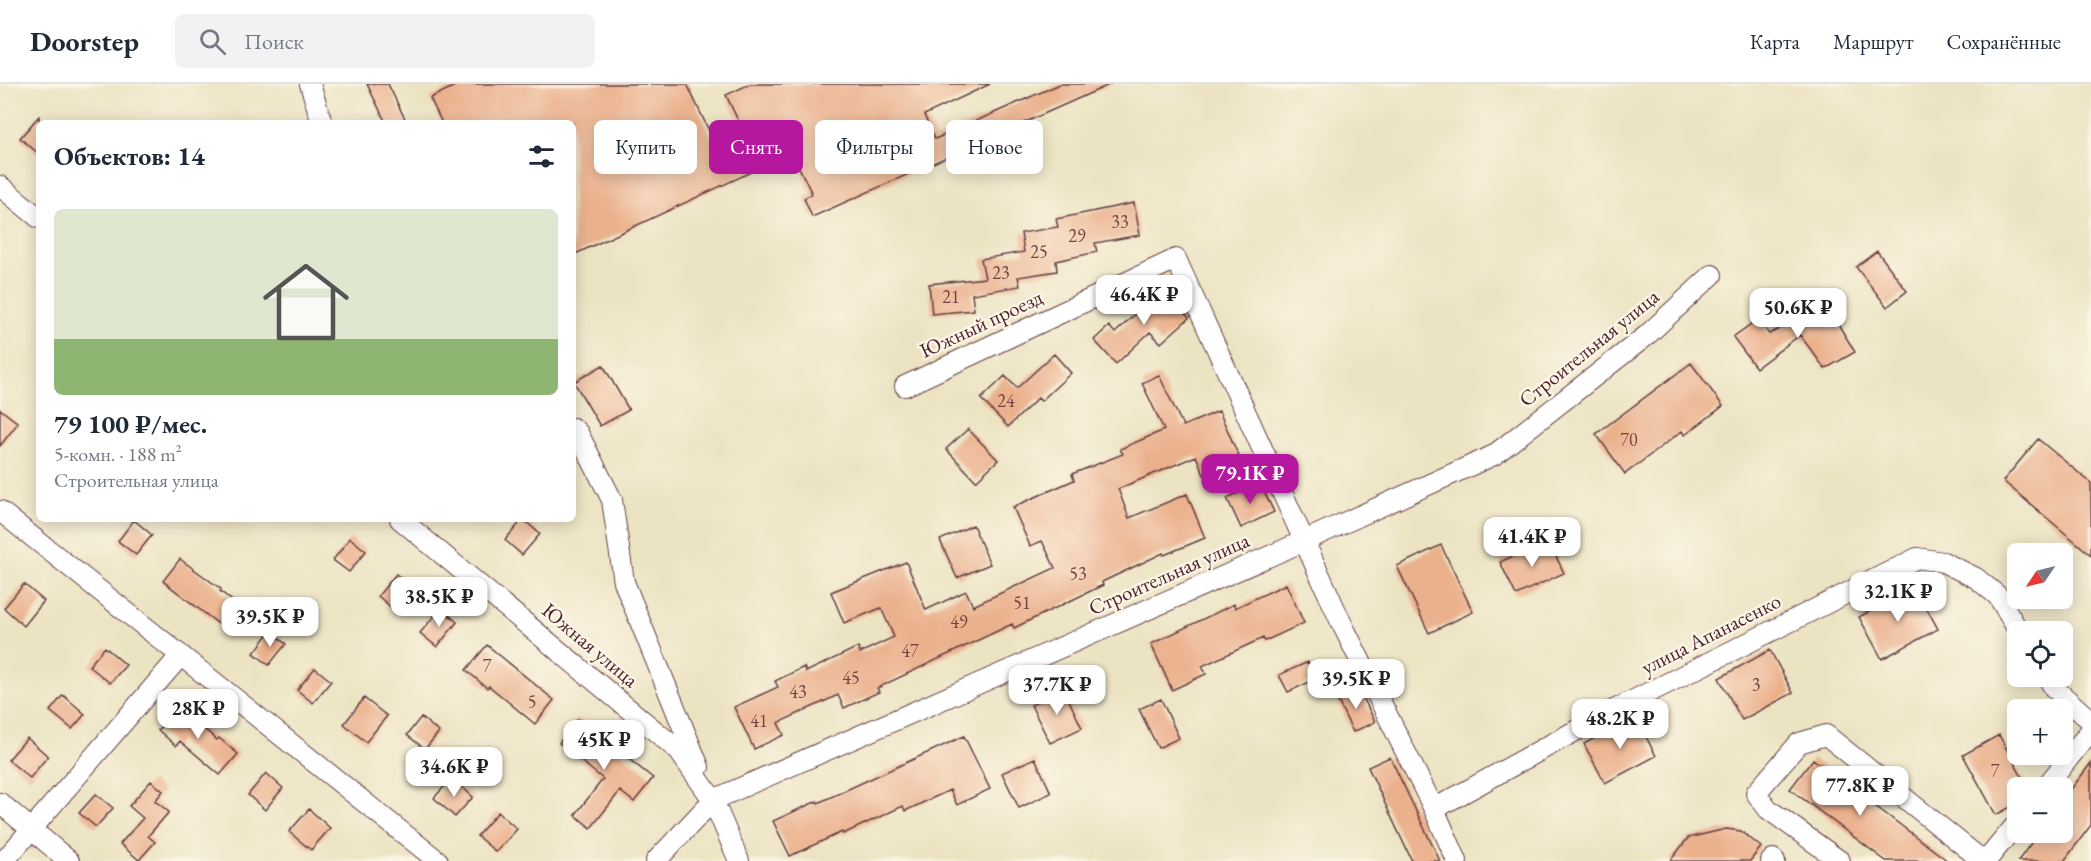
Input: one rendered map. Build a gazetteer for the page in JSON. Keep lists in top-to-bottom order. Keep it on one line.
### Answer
{"streets":{"street":["Южный проезд","Строительная улица","улица Апанасенко","Южная улица"]},"crossings":[["Южный проезд","Строительная улица"],["Строительная улица","Южная улица"]],"house_numbers":["33","29","25","23","21","24","70","53","51","49","47","7","45","3","43","5","41","7"],"north":"bottom left","page":{"header":"Doorstep","search":"Поиск","nav":["Карта","Маршрут","Сохранённые"],"chip":["Купить","Снять","Фильтры","Новое"],"heading":"Объектов: 14","list":[{"name":"79 100 ₽/мес.","note":"5-комн. · 188 m² · Строительная улица"}],"price":["46.4K ₽","50.6K ₽","79.1K ₽","41.4K ₽","32.1K ₽","38.5K ₽","39.5K ₽","39.5K ₽","37.7K ₽","28K ₽","48.2K ₽","45K ₽","34.6K ₽","77.8K ₽"],"map_buttons":["+","−"]}}
